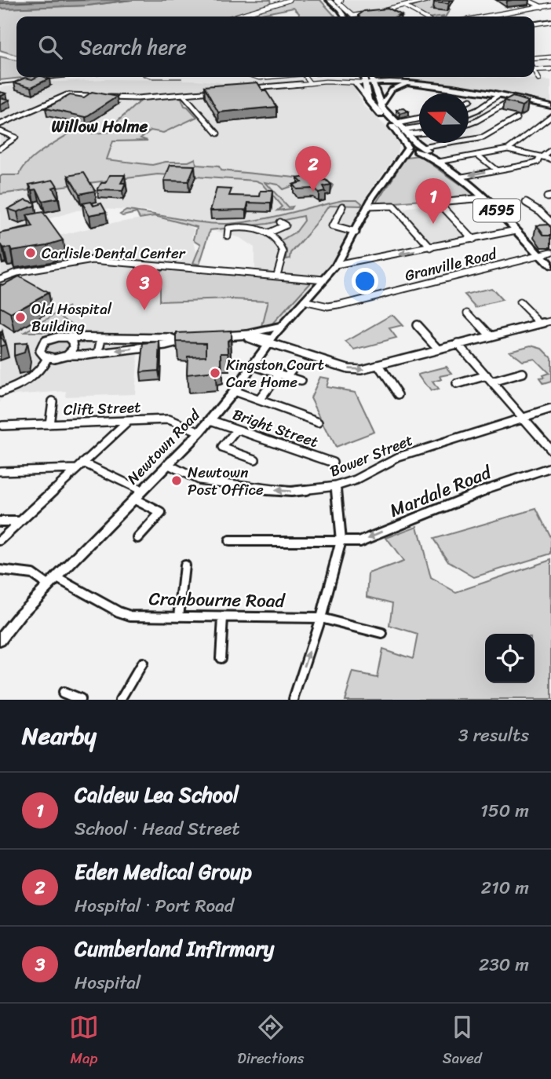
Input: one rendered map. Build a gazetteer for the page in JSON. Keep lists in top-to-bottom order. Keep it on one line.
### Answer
{"streets":{"main road":["A595","Newtown Road"],"street":["Granville Road","Clift Street","Bright Street","Bower Street","Mardale Road","Cranbourne Road"]},"crossings":[["A595","Granville Road"],["A595","Newtown Road"],["Granville Road","Newtown Road"],["Clift Street","Newtown Road"],["Bright Street","Newtown Road"],["Newtown Road","Bower Street"],["Newtown Road","Cranbourne Road"]],"one_way":["Bower Street","Mardale Road"],"districts":["Willow Holme"],"places":["Carlisle Dental Center","Old Hospital Building","Kingston Court Care Home","Newtown Post Office"],"north":"left","page":{"search":"Search here","pins":["2","1","3"],"heading":["Nearby","3 results"],"list":[{"mark":"1","name":"Caldew Lea School","note":"School · Head Street","value":"150 m"},{"mark":"2","name":"Eden Medical Group","note":"Hospital · Port Road","value":"210 m"},{"mark":"3","name":"Cumberland Infirmary","note":"Hospital","value":"230 m"}],"nav":["Map","Directions","Saved"]}}
